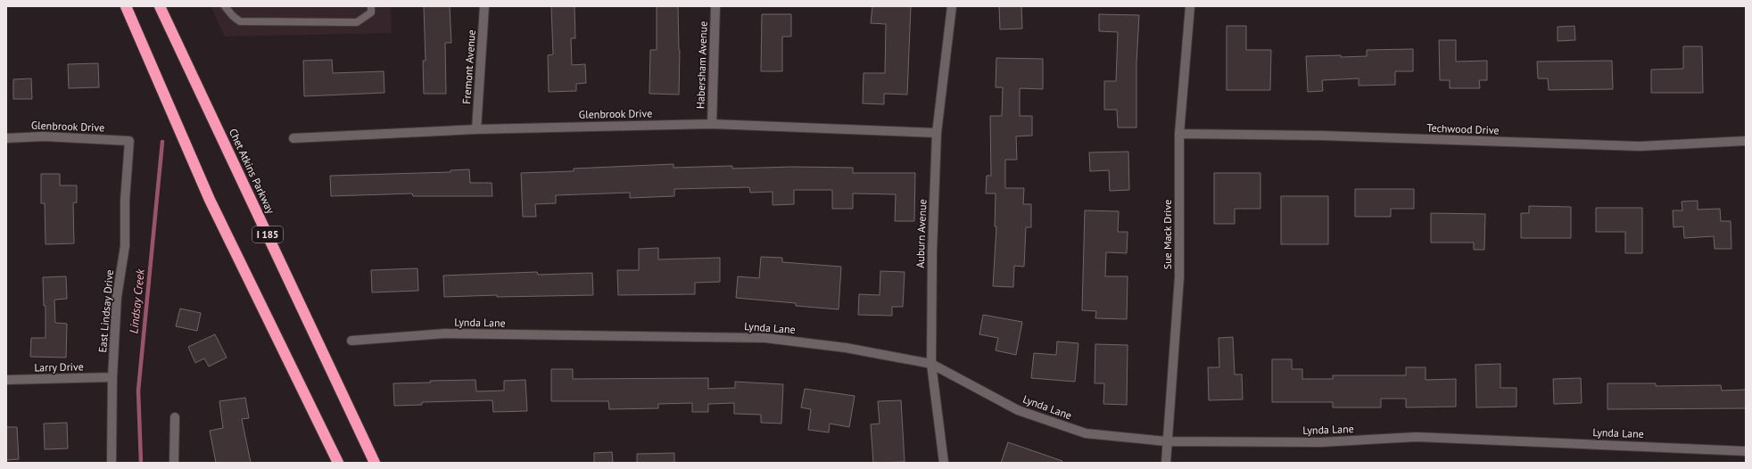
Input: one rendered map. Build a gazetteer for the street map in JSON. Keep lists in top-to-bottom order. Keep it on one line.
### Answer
{"streets":{"highway":["Chet Atkins Parkway","I 185"],"street":["Habersham Avenue","Fremont Avenue","Glenbrook Drive","Techwood Drive","Auburn Avenue","Sue Mack Drive","East Lindsay Drive","Lynda Lane","Larry Drive"]},"crossings":[["Habersham Avenue","Glenbrook Drive"],["Fremont Avenue","Glenbrook Drive"],["Glenbrook Drive","Auburn Avenue"],["Glenbrook Drive","East Lindsay Drive"],["Techwood Drive","Sue Mack Drive"],["Auburn Avenue","Lynda Lane"],["Sue Mack Drive","Lynda Lane"],["East Lindsay Drive","Larry Drive"]],"water":["Lindsay Creek"]}
